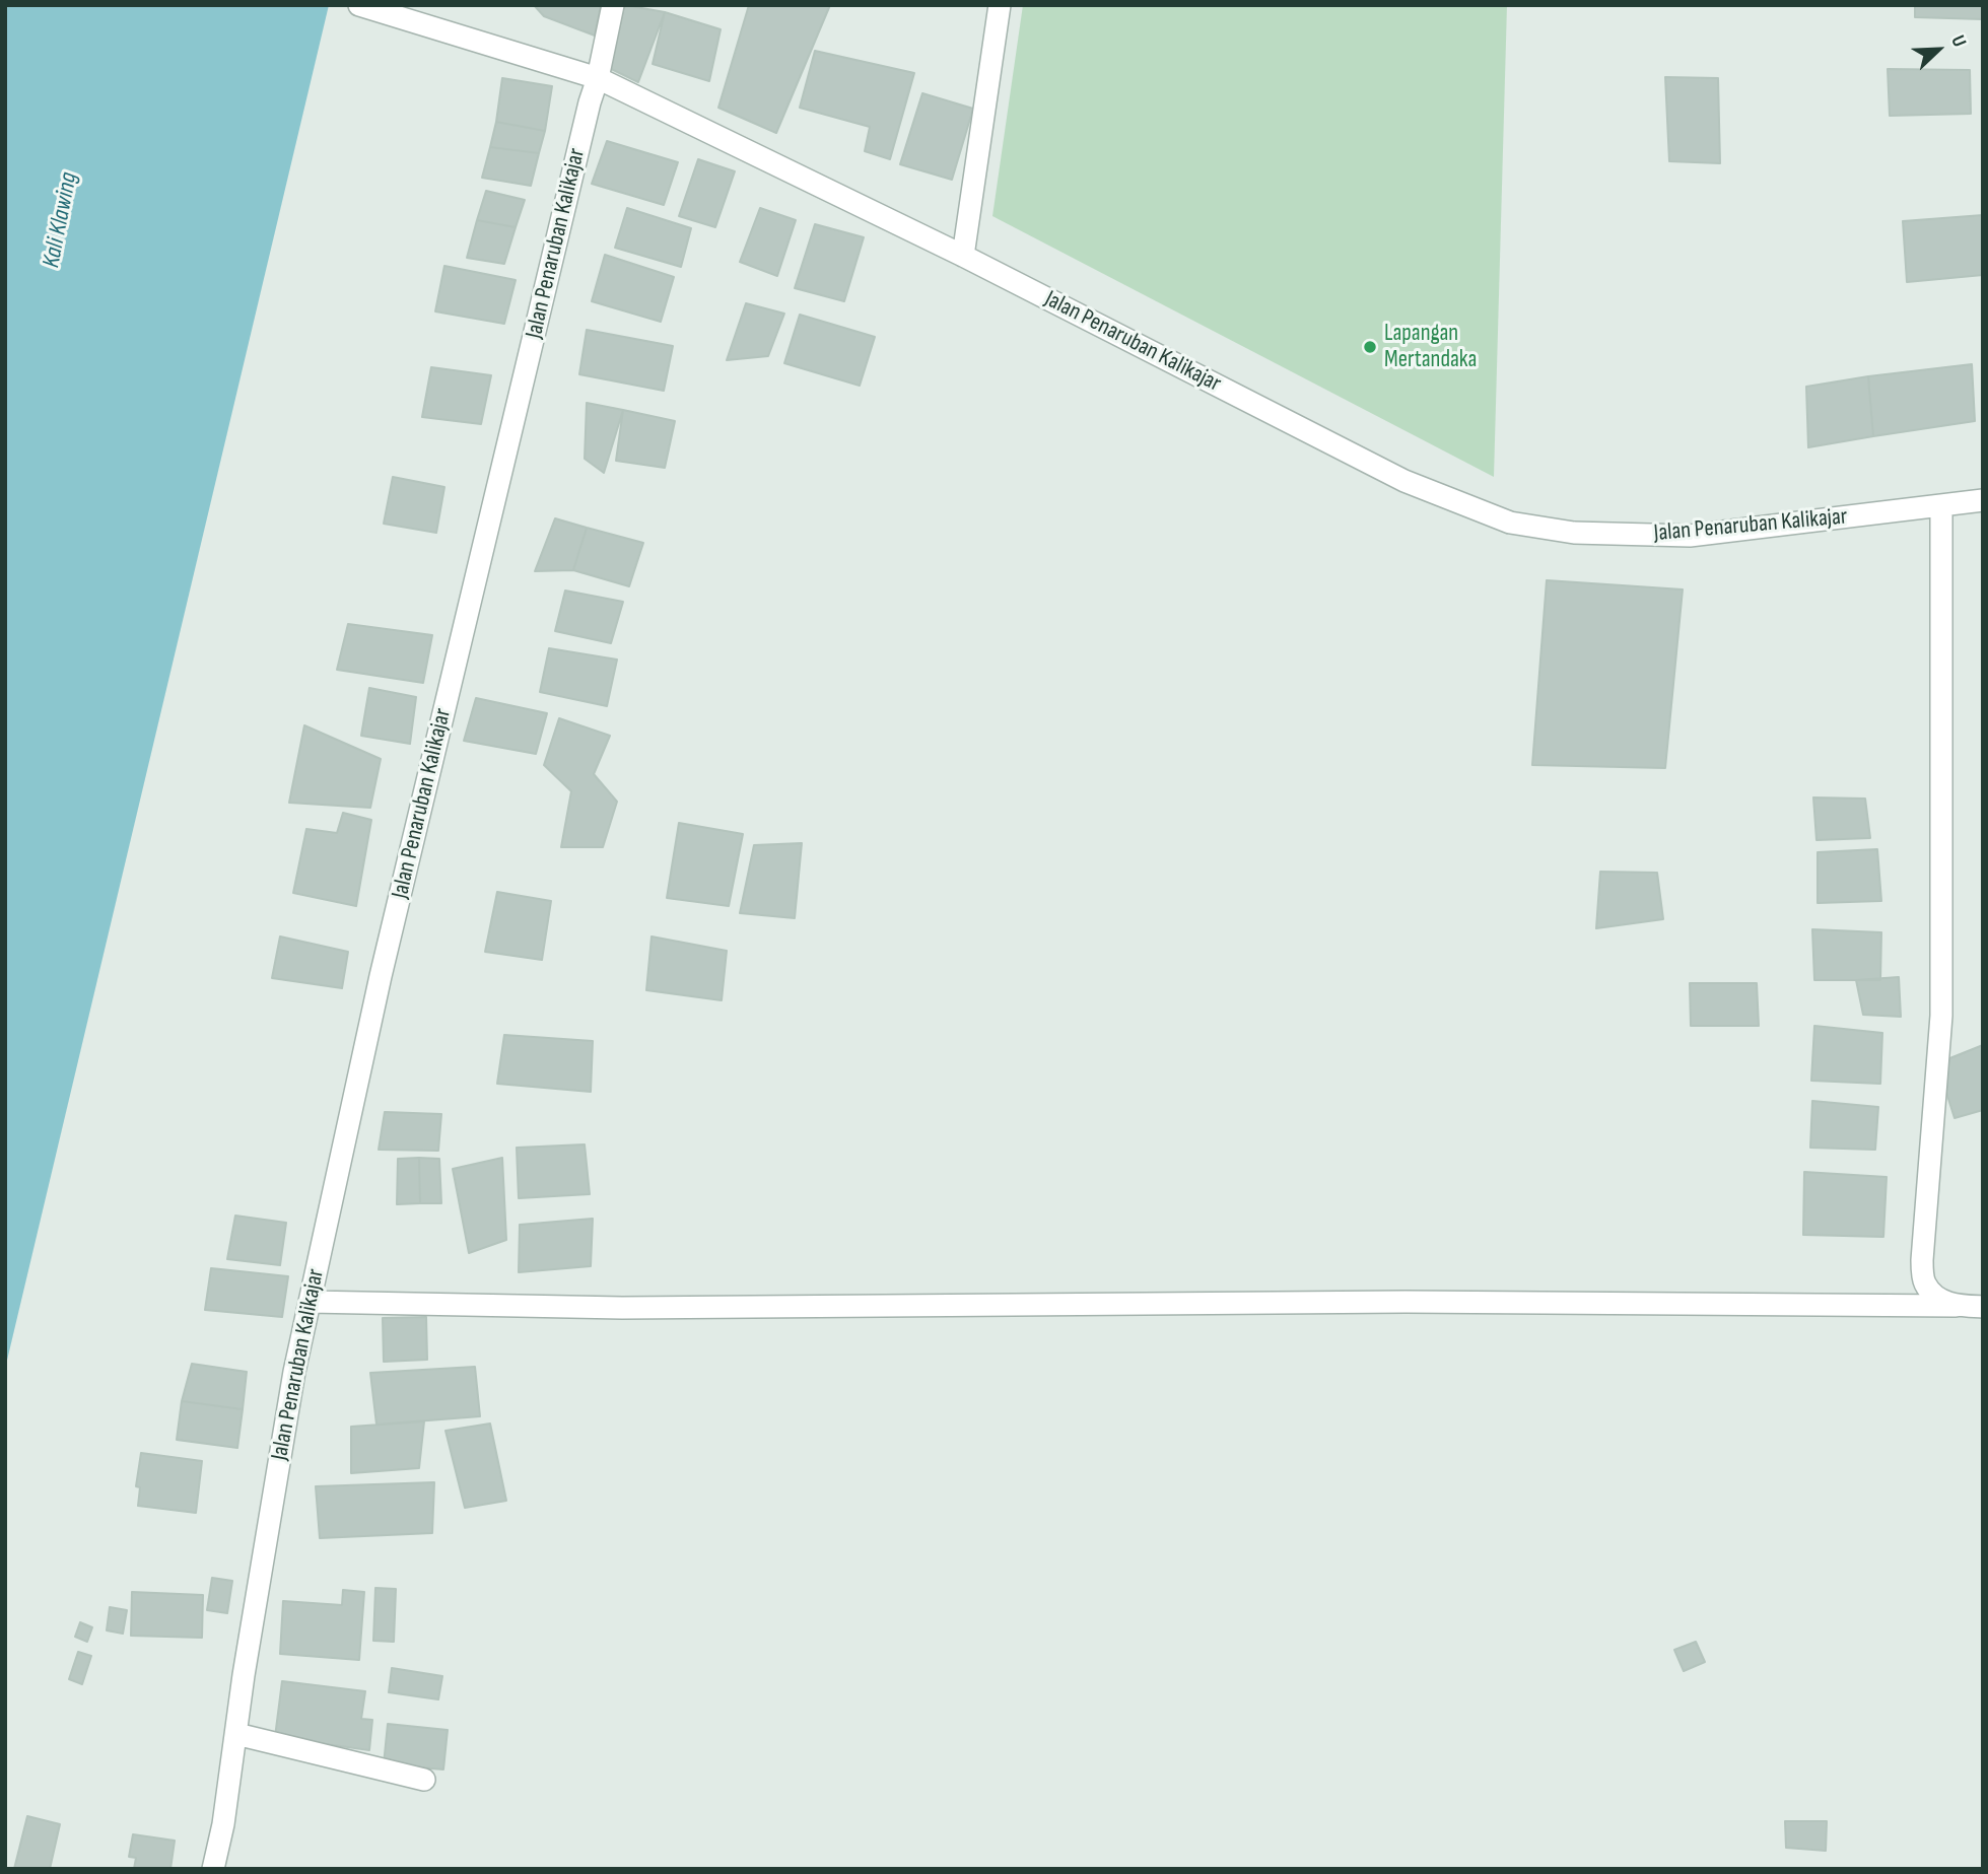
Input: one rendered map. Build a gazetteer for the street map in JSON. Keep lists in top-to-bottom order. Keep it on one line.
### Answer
{"streets":{"street":["Jalan Penaruban Kalikajar"]},"water":["Kali Klawing"],"places":["Lapangan Mertandaka"],"north":"top right"}
